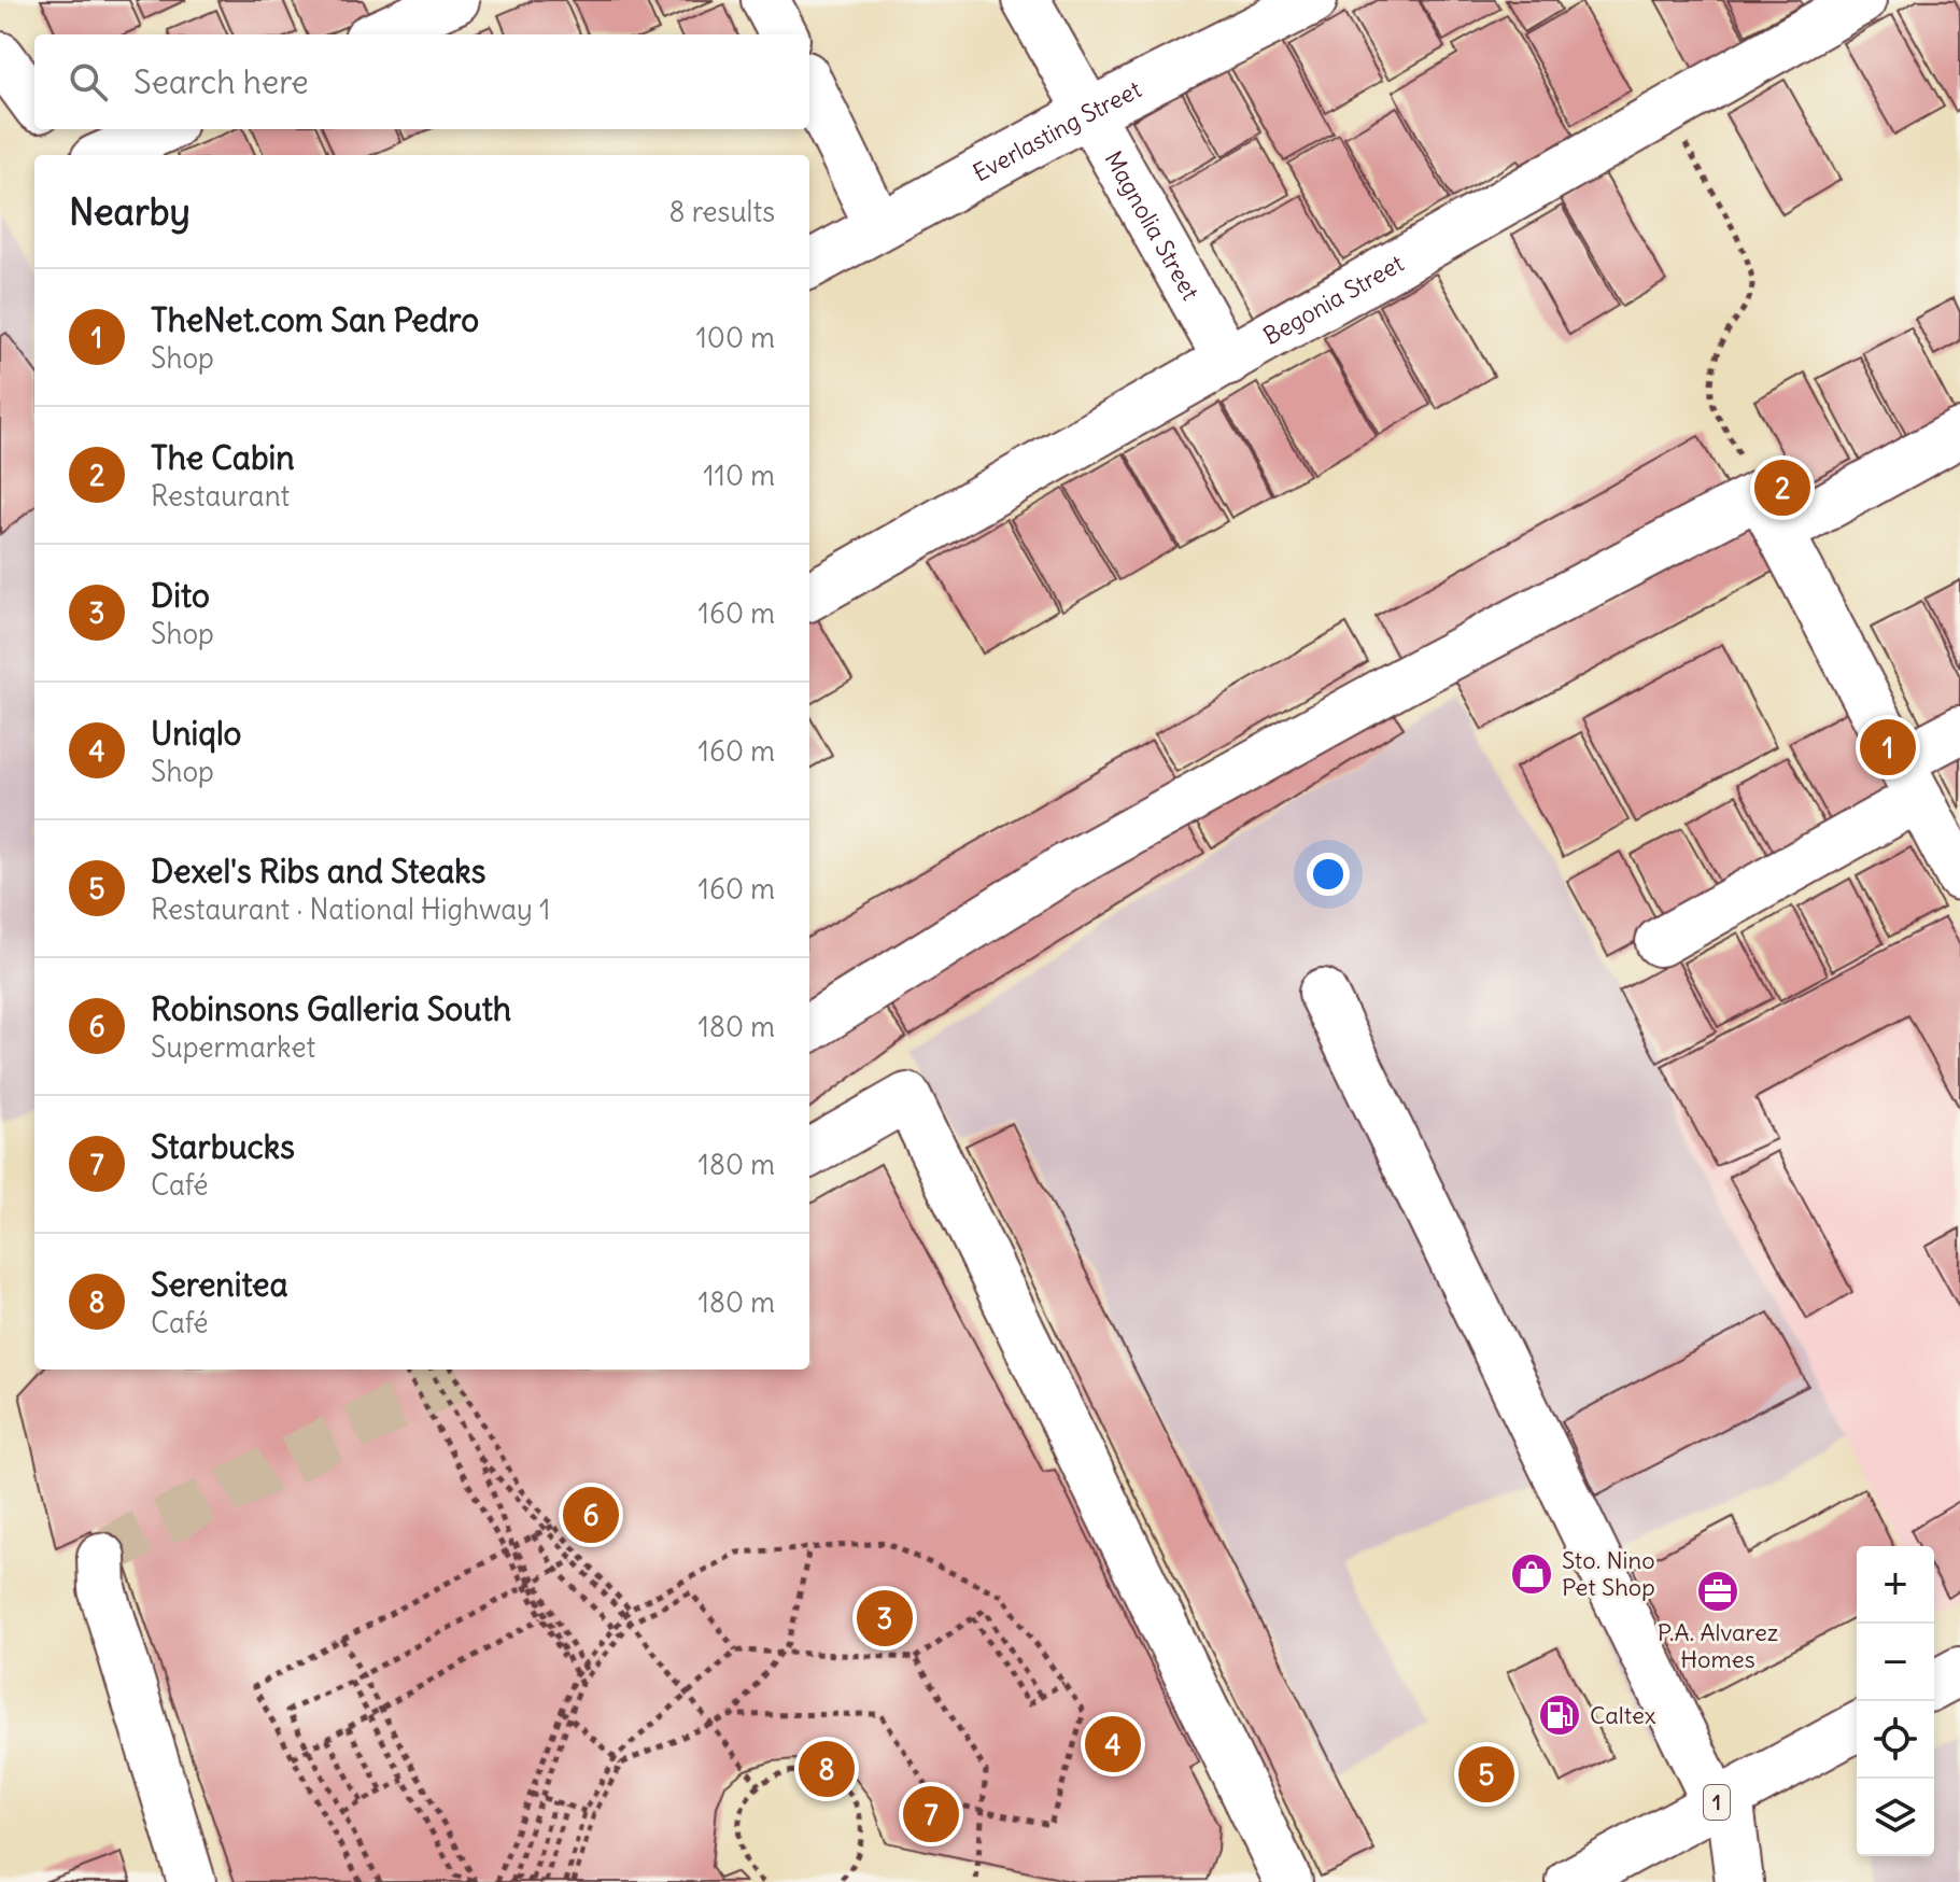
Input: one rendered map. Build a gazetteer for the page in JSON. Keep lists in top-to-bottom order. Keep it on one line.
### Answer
{"streets":{"main road":["Everlasting Street","Magnolia Street","Begonia Street","1"]},"crossings":[["Everlasting Street","Magnolia Street"],["Magnolia Street","Begonia Street"]],"places":{"shop":["Sto. Nino Pet Shop"],"office":["P.A. Alvarez Homes"],"fuel station":["Caltex"]},"page":{"search":"Search here","heading":["Nearby","8 results"],"list":[{"mark":"1","name":"TheNet.com San Pedro","note":"Shop","value":"100 m"},{"mark":"2","name":"The Cabin","note":"Restaurant","value":"110 m"},{"mark":"3","name":"Dito","note":"Shop","value":"160 m"},{"mark":"4","name":"Uniqlo","note":"Shop","value":"160 m"},{"mark":"5","name":"Dexel's Ribs and Steaks","note":"Restaurant · National Highway 1","value":"160 m"},{"mark":"6","name":"Robinsons Galleria South","note":"Supermarket","value":"180 m"},{"mark":"7","name":"Starbucks","note":"Café","value":"180 m"},{"mark":"8","name":"Serenitea","note":"Café","value":"180 m"}],"pins":["2","1","6","3","4","8","5","7"],"map_buttons":["+","−"]}}
